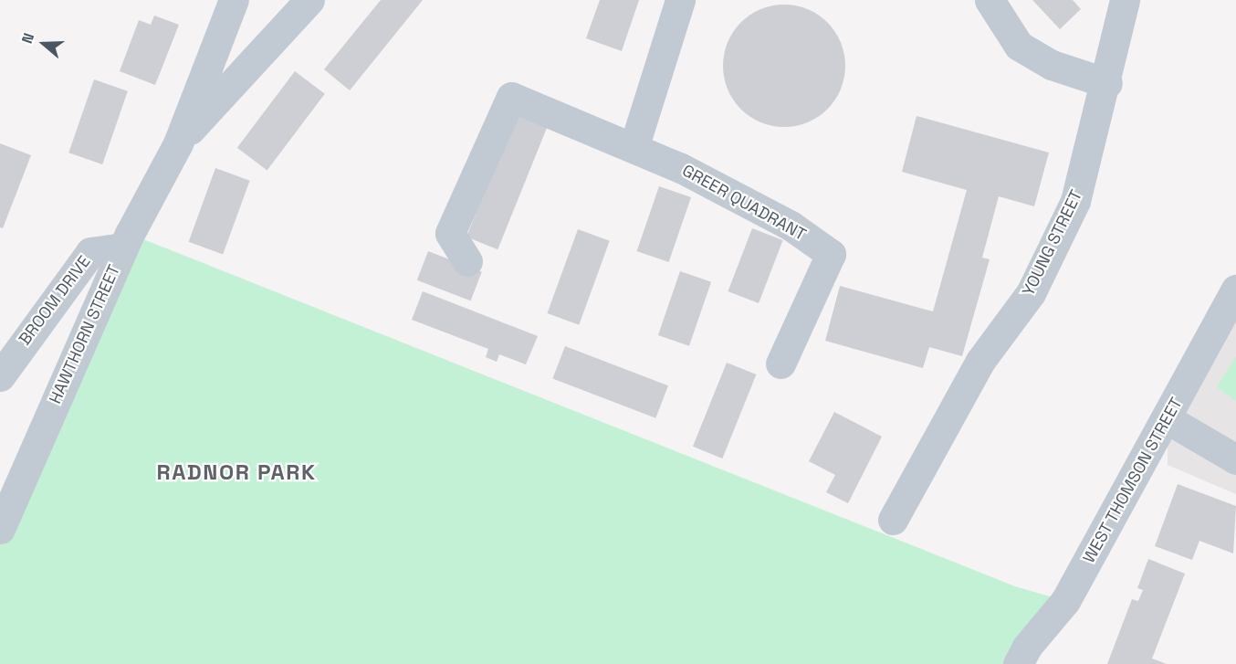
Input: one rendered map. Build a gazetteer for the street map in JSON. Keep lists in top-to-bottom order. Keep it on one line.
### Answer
{"streets":{"street":["GREER QUADRANT","YOUNG STREET","BROOM DRIVE","HAWTHORN STREET","WEST THOMSON STREET"]},"crossings":[["BROOM DRIVE","HAWTHORN STREET"]],"districts":["RADNOR PARK"],"north":"left"}
